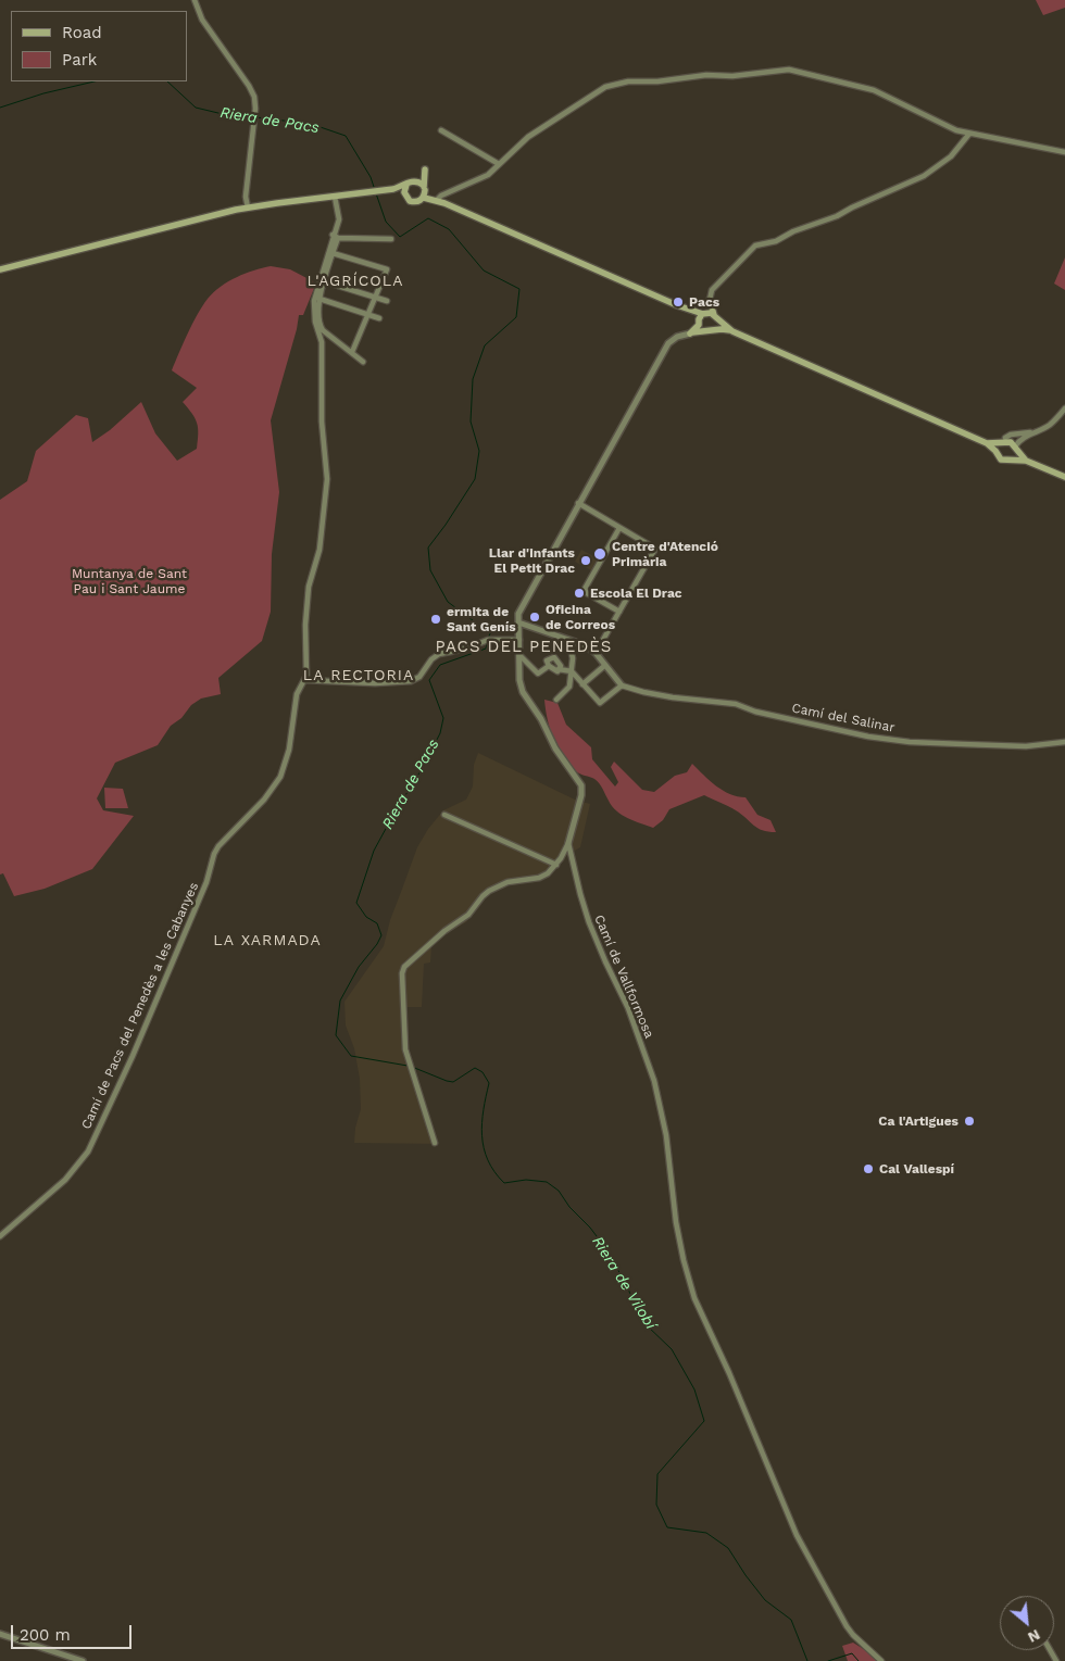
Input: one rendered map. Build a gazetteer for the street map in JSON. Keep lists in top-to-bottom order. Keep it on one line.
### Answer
{"streets":{"street":["Camí del Salinar","Camí de Vallformosa","Camí de Pacs del Penedès a les Cabanyes"]},"districts":["L'AGRÍCOLA","PACS DEL PENEDÈS","LA RECTORIA","LA XARMADA"],"water":["Riera de Pacs","Riera de Vilobí"],"parks":["Muntanya de Sant Pau i Sant Jaume"],"places":["Pacs","Centre d'Atenció Primària","Llar d'infants El Petit Drac","Escola El Drac","Oficina de Correos","ermita de Sant Genís","Ca l'Artigues","Cal Vallespí"],"legend":["Road","Park"],"scale_bar":"200 m","north":"bottom right"}
